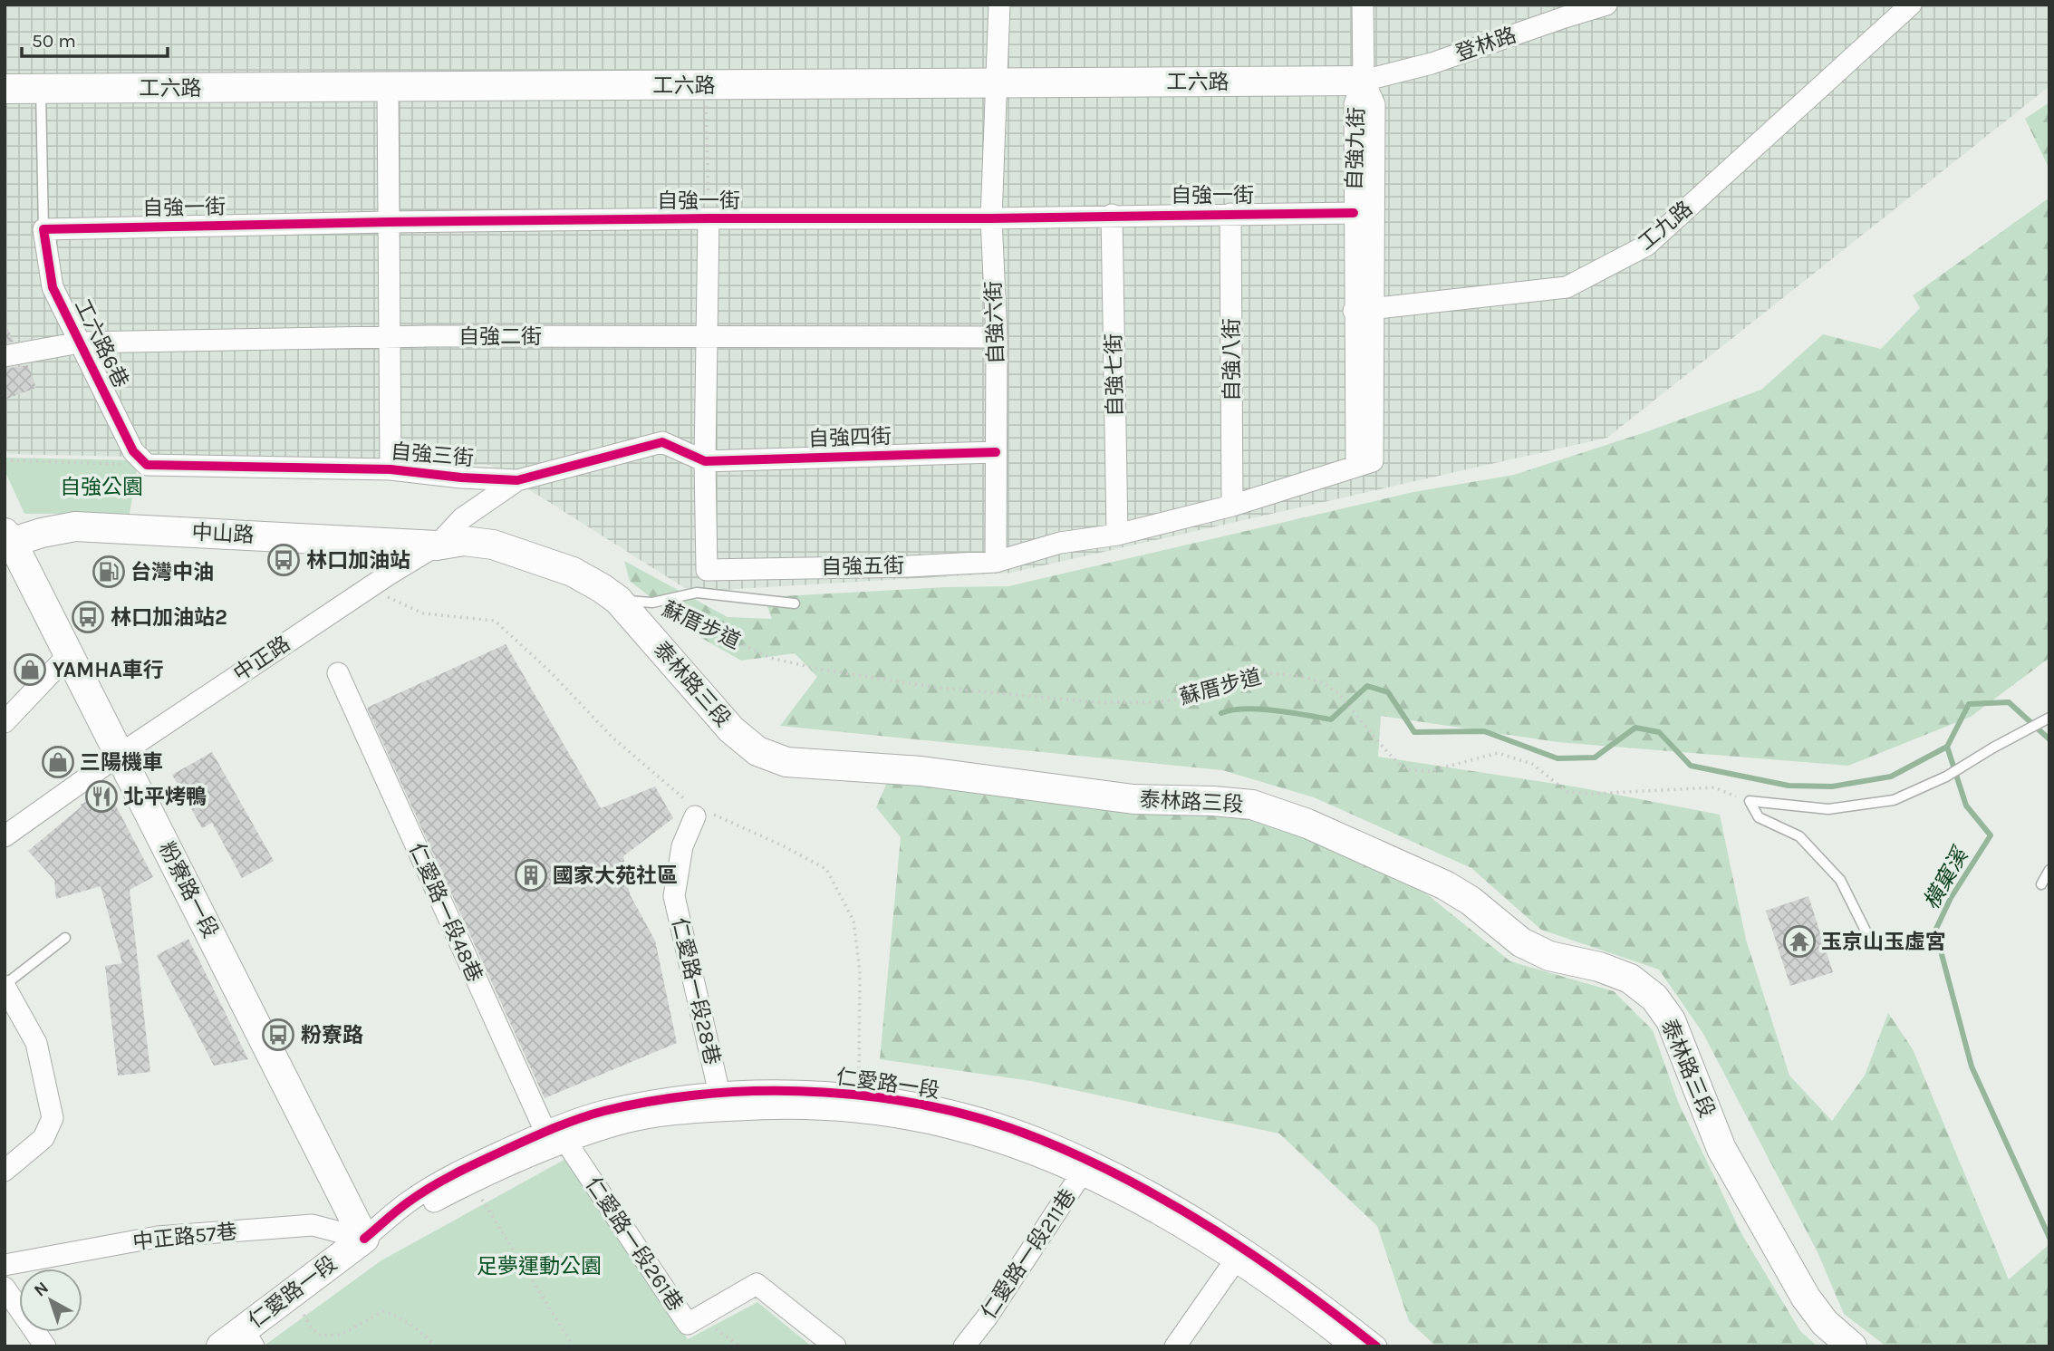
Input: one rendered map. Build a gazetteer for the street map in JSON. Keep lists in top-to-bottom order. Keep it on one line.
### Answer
{"streets":{"main road":["工六路","中山路","泰林路三段","粉寮路一段","仁愛路一段"],"street":["登林路","自強九街","自強一街","工九路","自強六街","自強二街","工六路6巷","自強八街","自強七街","自強四街","自強三街","自強五街","中正路","仁愛路一段48巷","仁愛路一段28巷","中正路57巷","仁愛路一段261巷","仁愛路一段211巷"],"path":["蘇厝步道"]},"crossings":[["登林路","工六路"],["登林路","自強九街"],["工六路","自強九街"],["工六路","自強六街"],["工六路","工六路6巷"],["自強九街","自強一街"],["自強九街","工九路"],["自強九街","自強五街"],["自強一街","自強六街"],["自強一街","工六路6巷"],["自強一街","自強八街"],["自強一街","自強七街"],["自強一街","自強五街"],["自強六街","自強二街"],["自強六街","自強四街"],["自強六街","自強五街"],["自強二街","工六路6巷"],["自強二街","自強五街"],["工六路6巷","自強三街"],["自強八街","自強五街"],["自強七街","自強五街"],["自強四街","自強三街"],["自強四街","自強五街"],["自強三街","自強五街"],["自強三街","中正路"],["中山路","中正路"],["中山路","泰林路三段"],["中山路","粉寮路一段"],["中正路","泰林路三段"],["中正路","粉寮路一段"],["粉寮路一段","仁愛路一段"],["粉寮路一段","中正路57巷"],["仁愛路一段48巷","仁愛路一段"],["仁愛路一段28巷","仁愛路一段"],["仁愛路一段","中正路57巷"],["仁愛路一段","仁愛路一段261巷"],["仁愛路一段","仁愛路一段211巷"]],"water":["橫窠溪"],"parks":["自強公園","足夢運動公園"],"places":{"bus stop":["林口加油站","林口加油站2","粉寮路"],"fuel station":["台灣中油"],"shop":["YAMHA車行","三陽機車"],"restaurant":["北平烤鴨"],"building":["國家大苑社區"],"temple":["玉京山玉虛宮"]},"scale_bar":"50 m","north":"top left"}
